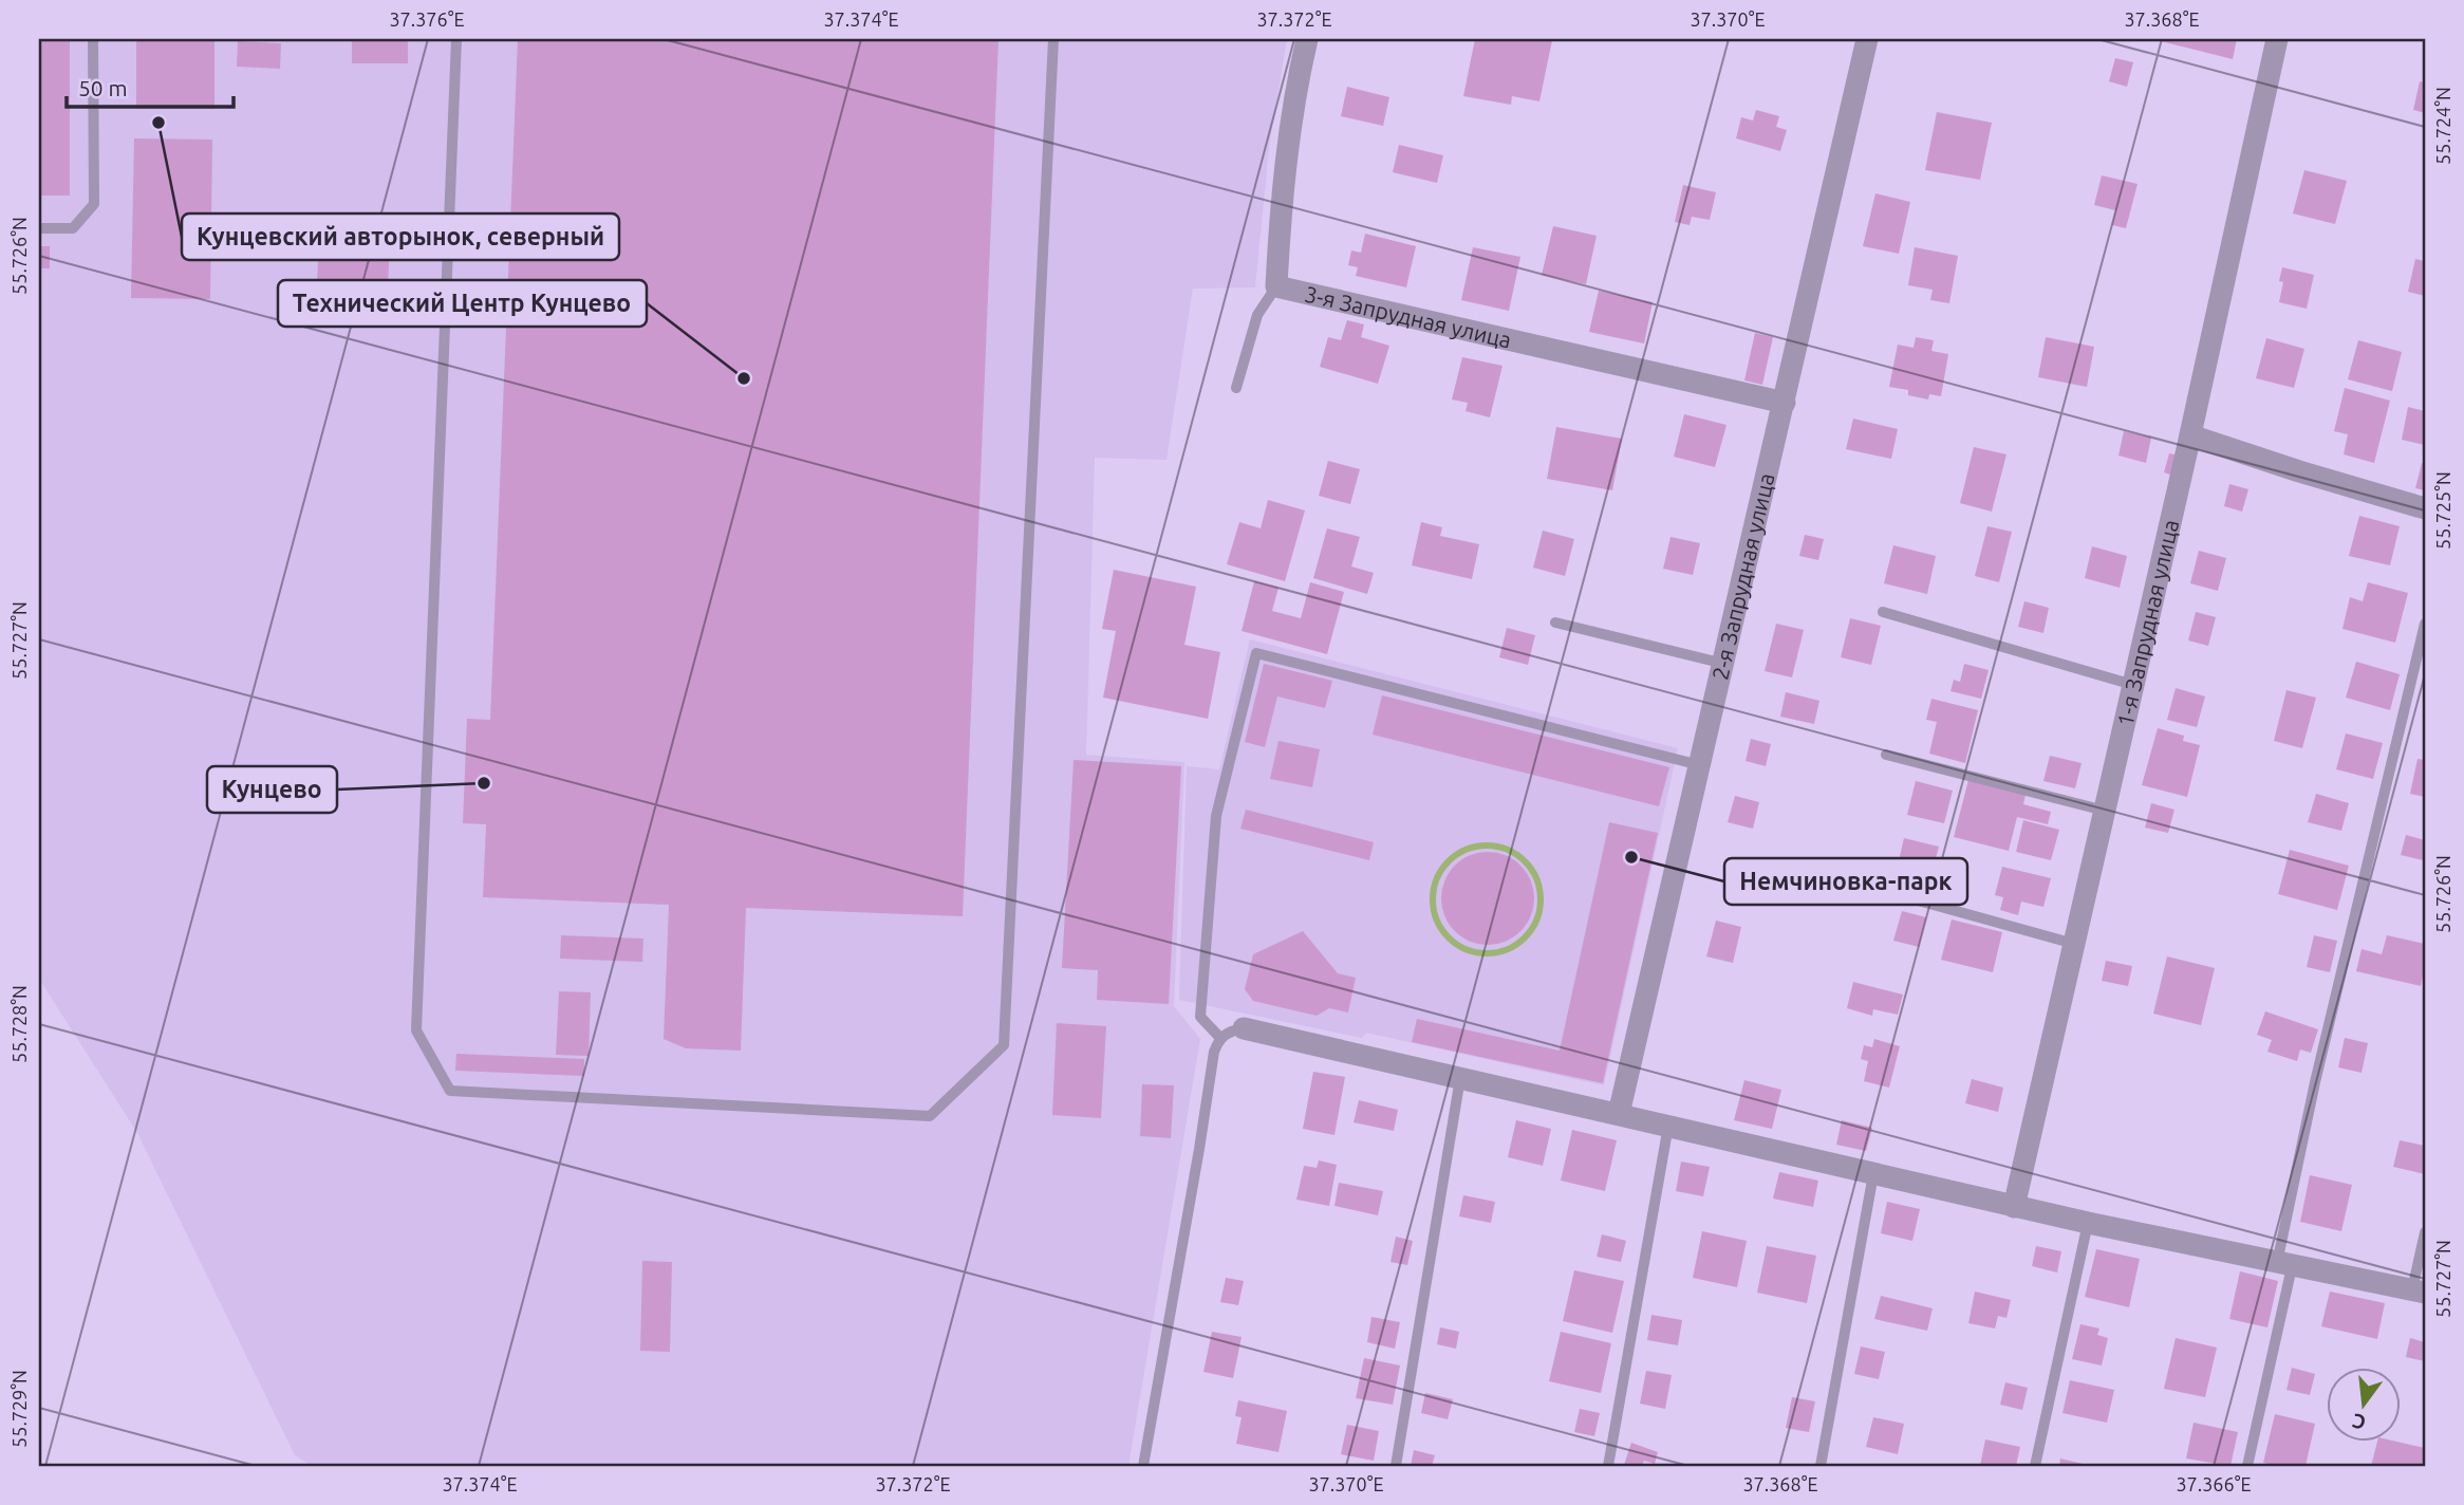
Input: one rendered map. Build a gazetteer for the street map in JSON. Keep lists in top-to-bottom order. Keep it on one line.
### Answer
{"streets":{"street":["3-я Запрудная улица","2-я Запрудная улица","1-я Запрудная улица"]},"crossings":[["3-я Запрудная улица","2-я Запрудная улица"]],"places":["Кунцевский авторынок, северный","Технический Центр Кунцево","Кунцево","Немчиновка-парк"],"scale_bar":"50 m","north":"bottom","coordinates":["37.376°E","37.374°E","37.372°E","37.370°E","37.368°E","55.724°N","55.726°N","55.725°N","55.727°N","55.728°N","55.729°N","37.366°E"]}
